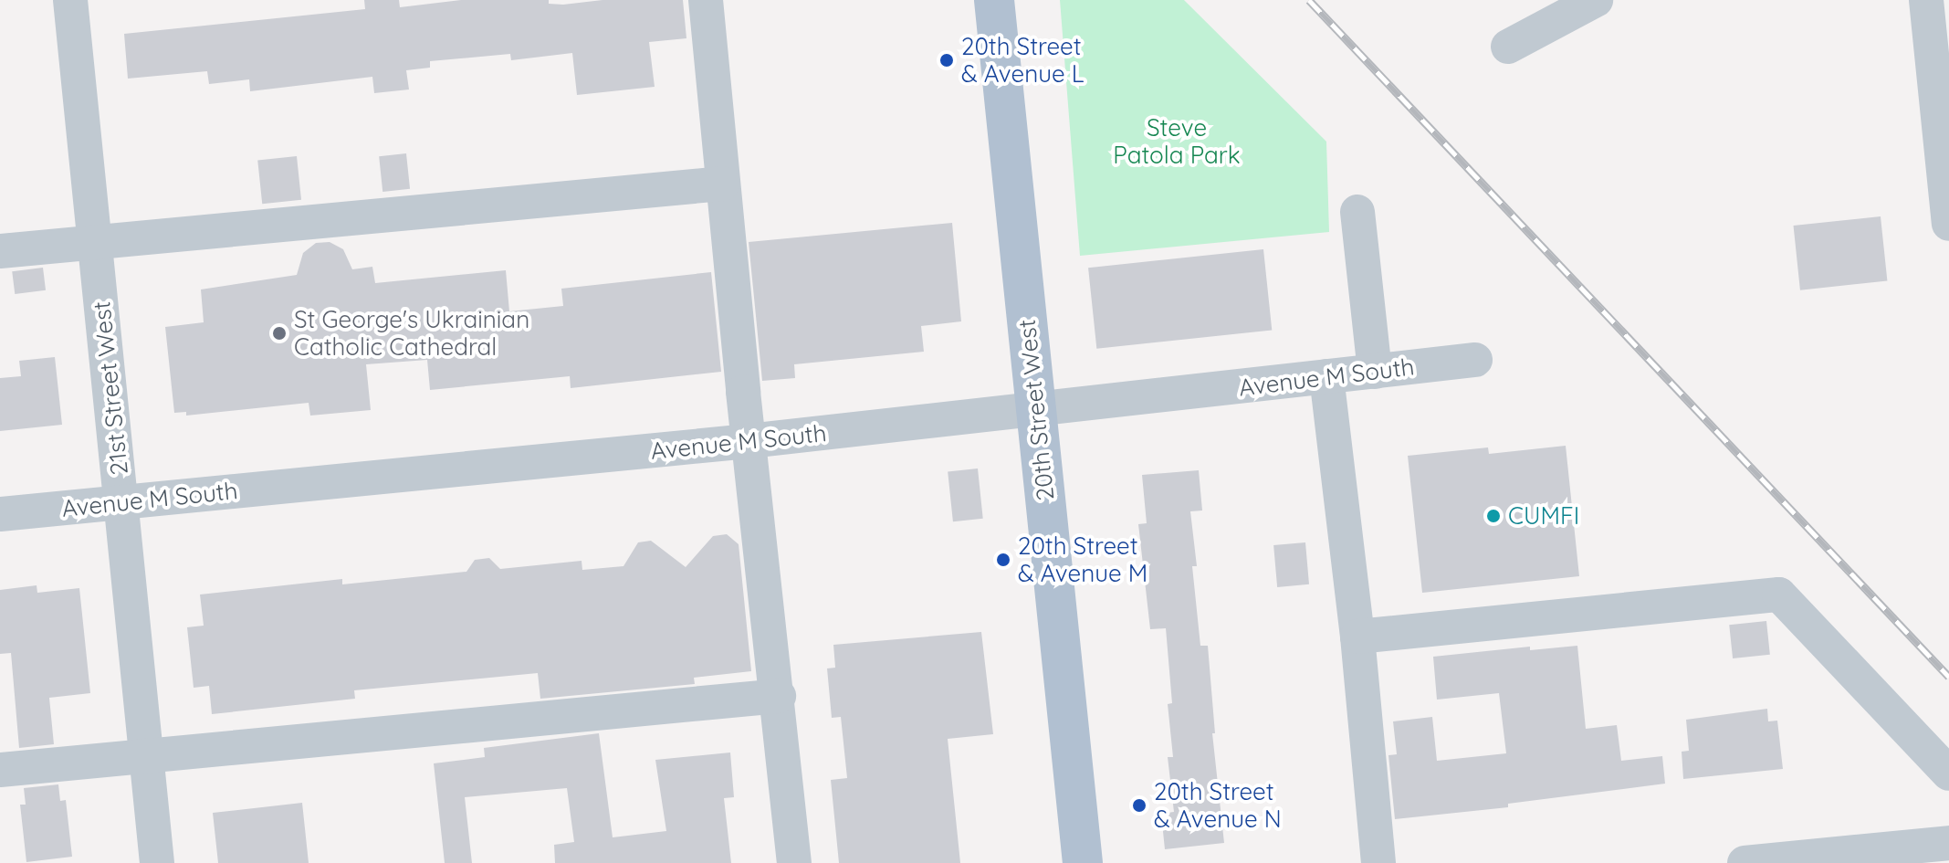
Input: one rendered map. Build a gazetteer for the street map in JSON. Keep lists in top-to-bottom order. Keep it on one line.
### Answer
{"streets":{"main road":["20th Street West"],"street":["Avenue M South","21st Street West"]},"crossings":[["Avenue M South","21st Street West"],["Avenue M South","20th Street West"]],"parks":["Steve Patola Park"],"places":["20th Street & Avenue L","St George's Ukrainian Catholic Cathedral","CUMFI","20th Street & Avenue M","20th Street & Avenue N"]}
